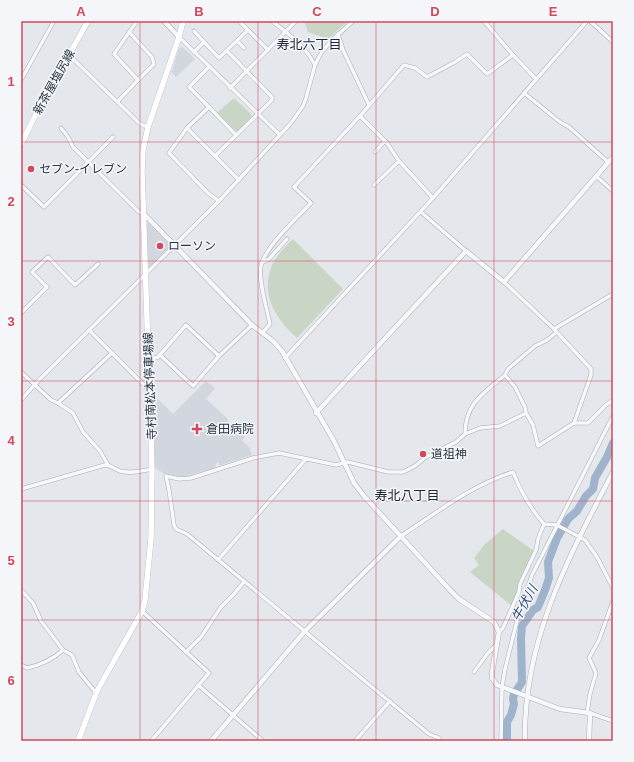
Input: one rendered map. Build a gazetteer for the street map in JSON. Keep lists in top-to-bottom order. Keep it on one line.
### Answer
{"streets":{"main road":["新茶屋塩尻線","寺村南松本停車場線"]},"districts":["寿北六丁目","寿北八丁目"],"water":["牛伏川"],"places":{"other":["セブン-イレブン","ローソン","道祖神"],"health":["倉田病院"]},"grid":{"columns":["A","B","C","D","E"],"rows":["1","2","3","4","5","6"]}}
